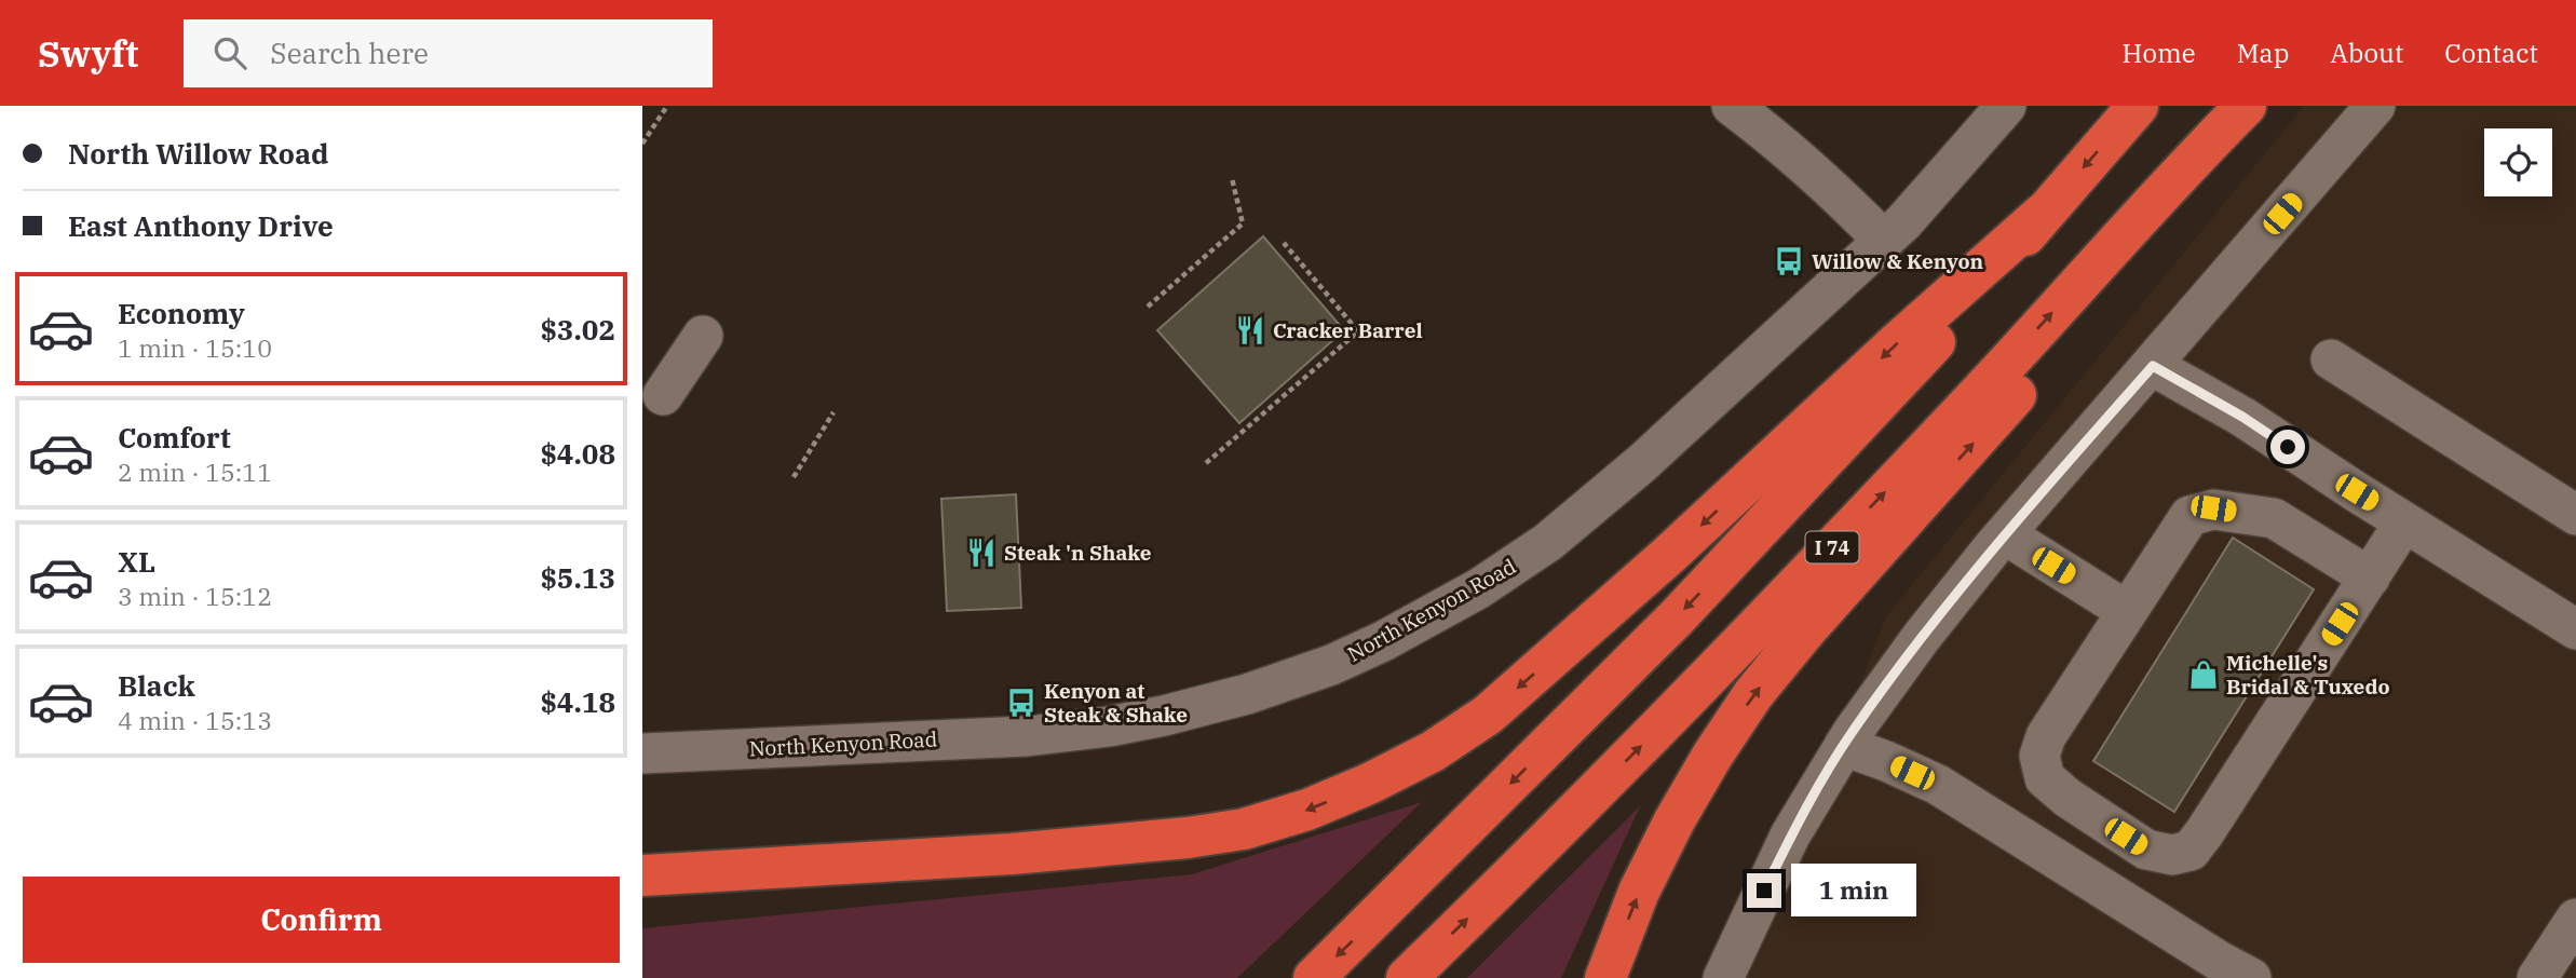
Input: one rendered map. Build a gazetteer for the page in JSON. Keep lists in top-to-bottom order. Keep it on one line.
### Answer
{"streets":{"highway":["I 74"],"street":["North Kenyon Road"]},"places":{"bus stop":["Willow & Kenyon","Kenyon at Steak & Shake"],"restaurant":["Cracker Barrel","Steak 'n Shake"],"shop":["Michelle's Bridal & Tuxedo"]},"page":{"header":"Swyft","search":"Search here","nav":["Home","Map","About","Contact"],"banner":["North Willow Road","East Anthony Drive"],"list":[{"name":"Economy","note":"1 min · 15:10","value":"$3.02"},{"name":"Comfort","note":"2 min · 15:11","value":"$4.08"},{"name":"XL","note":"3 min · 15:12","value":"$5.13"},{"name":"Black","note":"4 min · 15:13","value":"$4.18"}],"buttons":"Confirm","bubble":"1 min"}}
